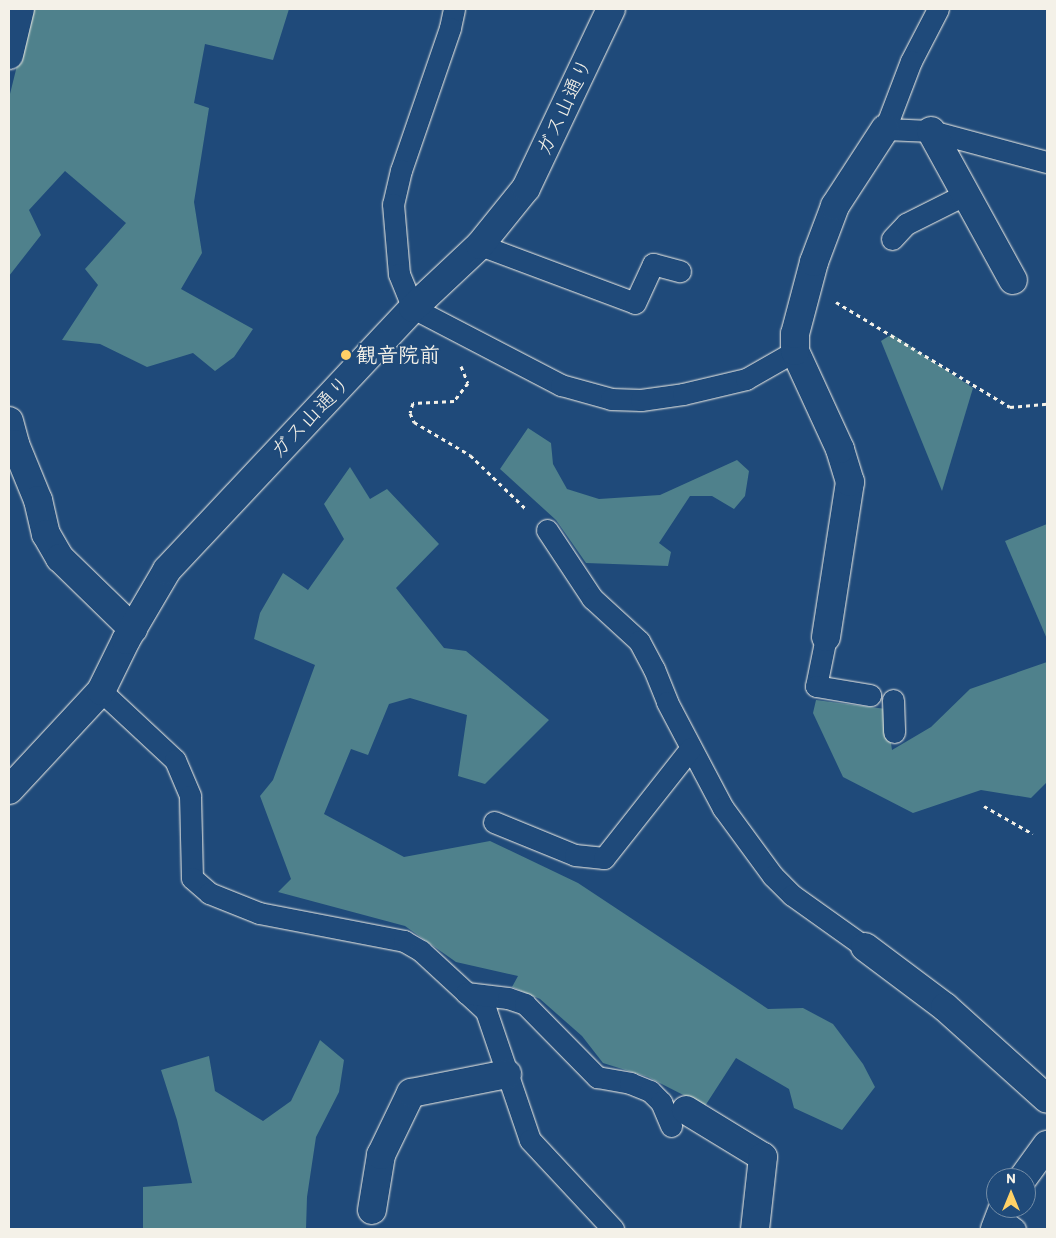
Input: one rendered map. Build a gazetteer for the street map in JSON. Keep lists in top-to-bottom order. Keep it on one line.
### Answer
{"streets":{"street":["ガス山通り"]},"places":["観音院前"],"north":"top"}
